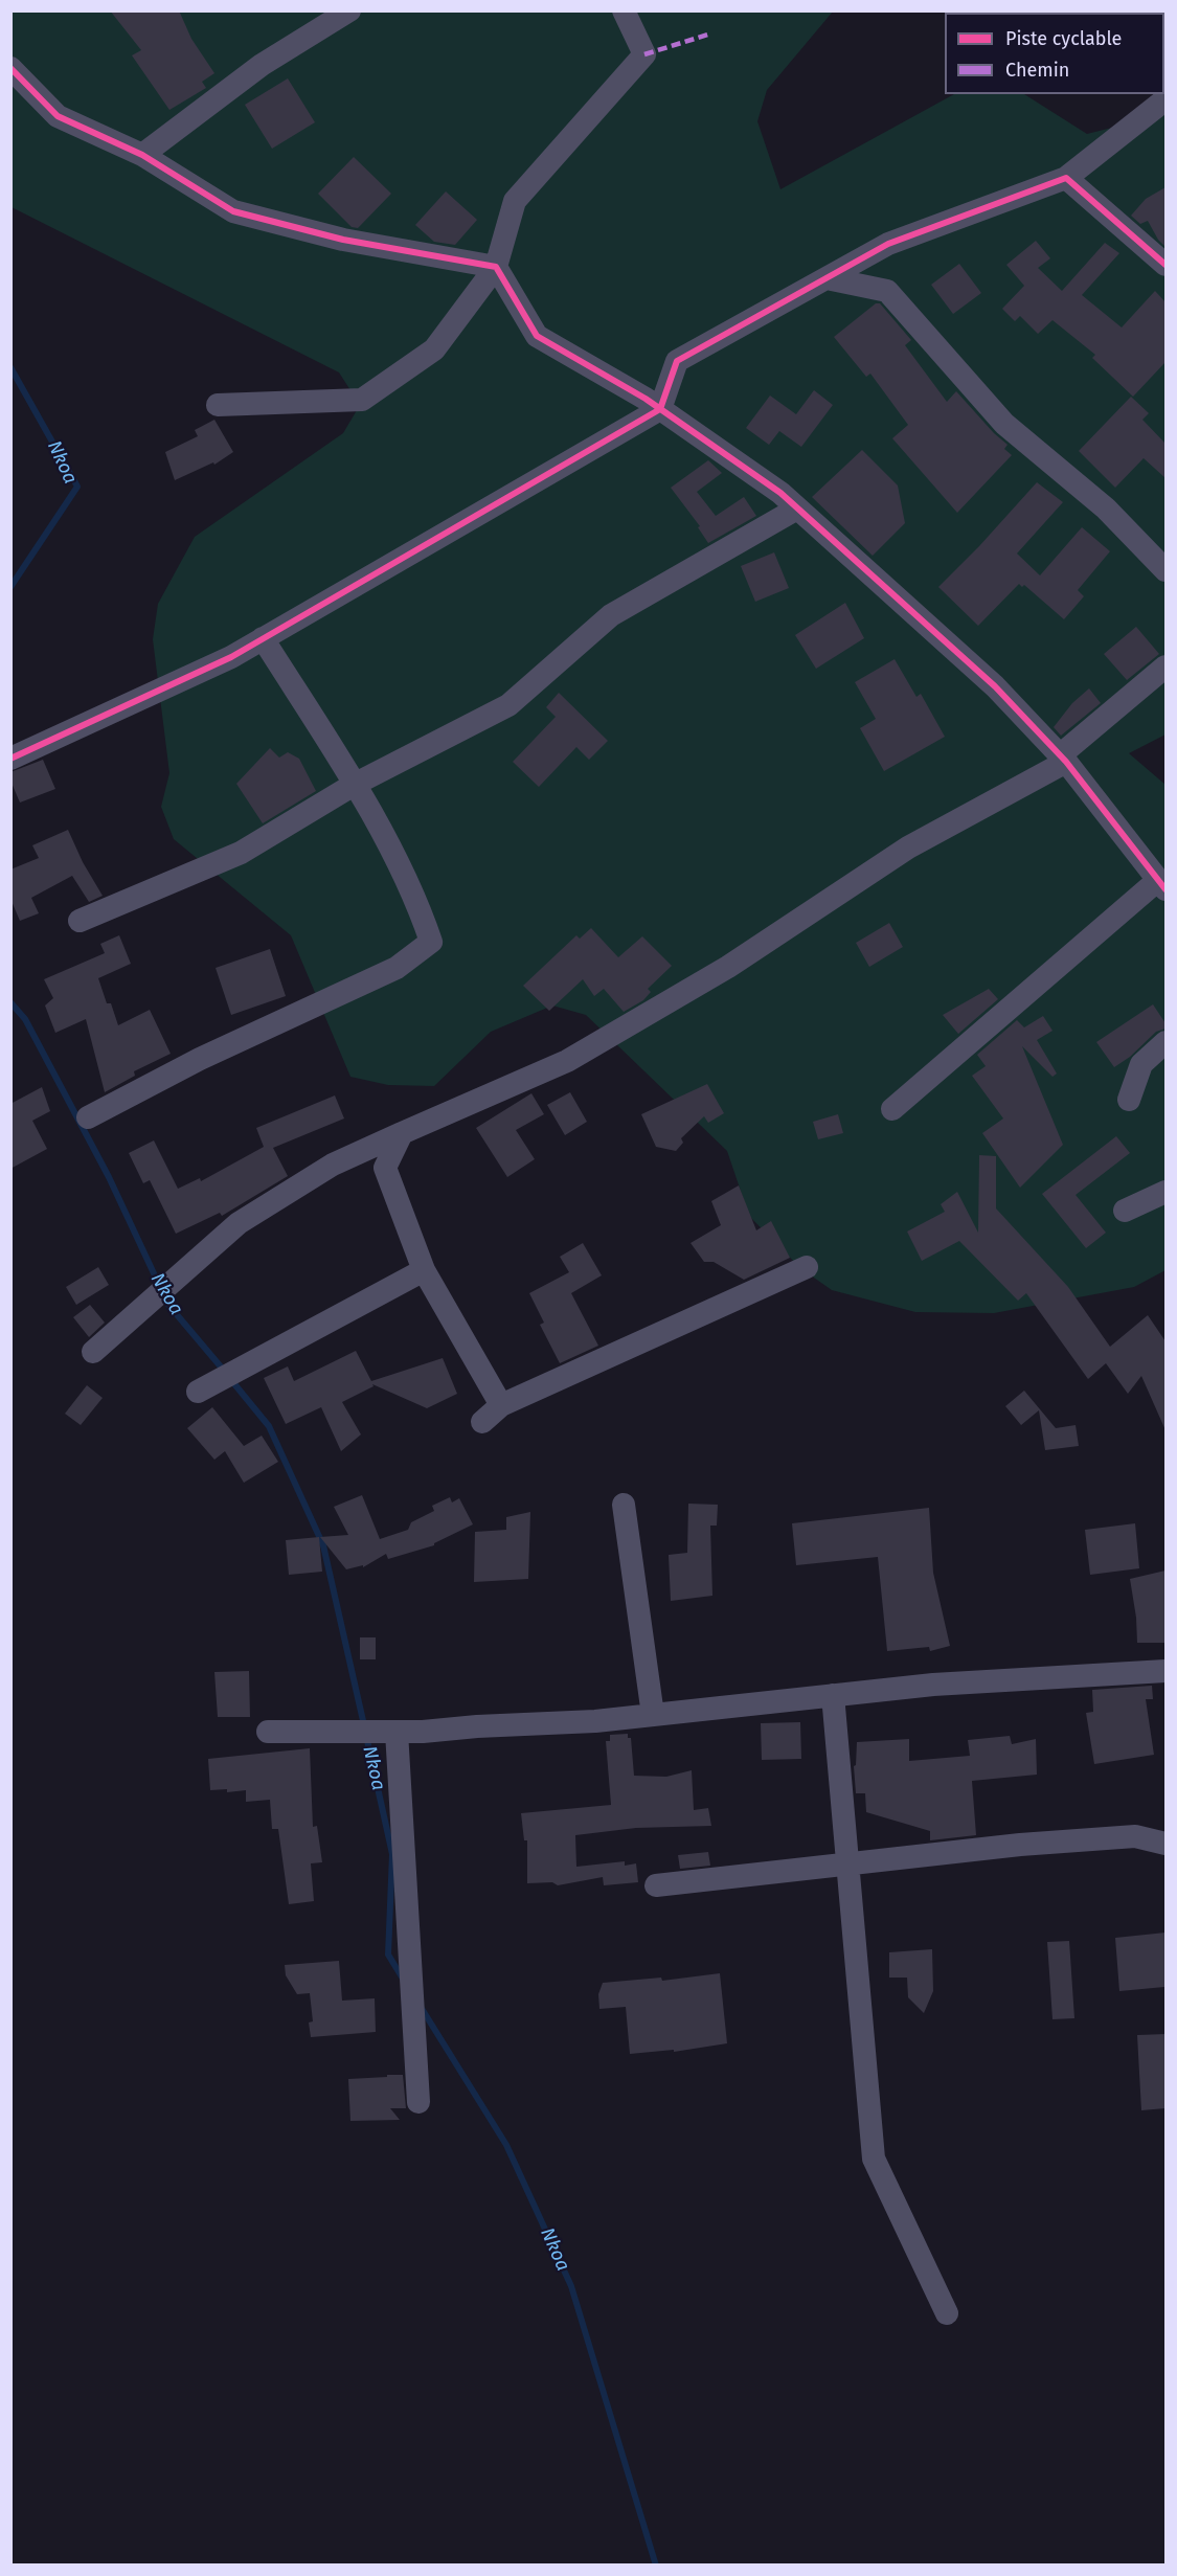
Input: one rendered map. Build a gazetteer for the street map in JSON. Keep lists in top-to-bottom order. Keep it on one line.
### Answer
{"water":["Nkoa"],"legend":["Piste cyclable","Chemin"]}
